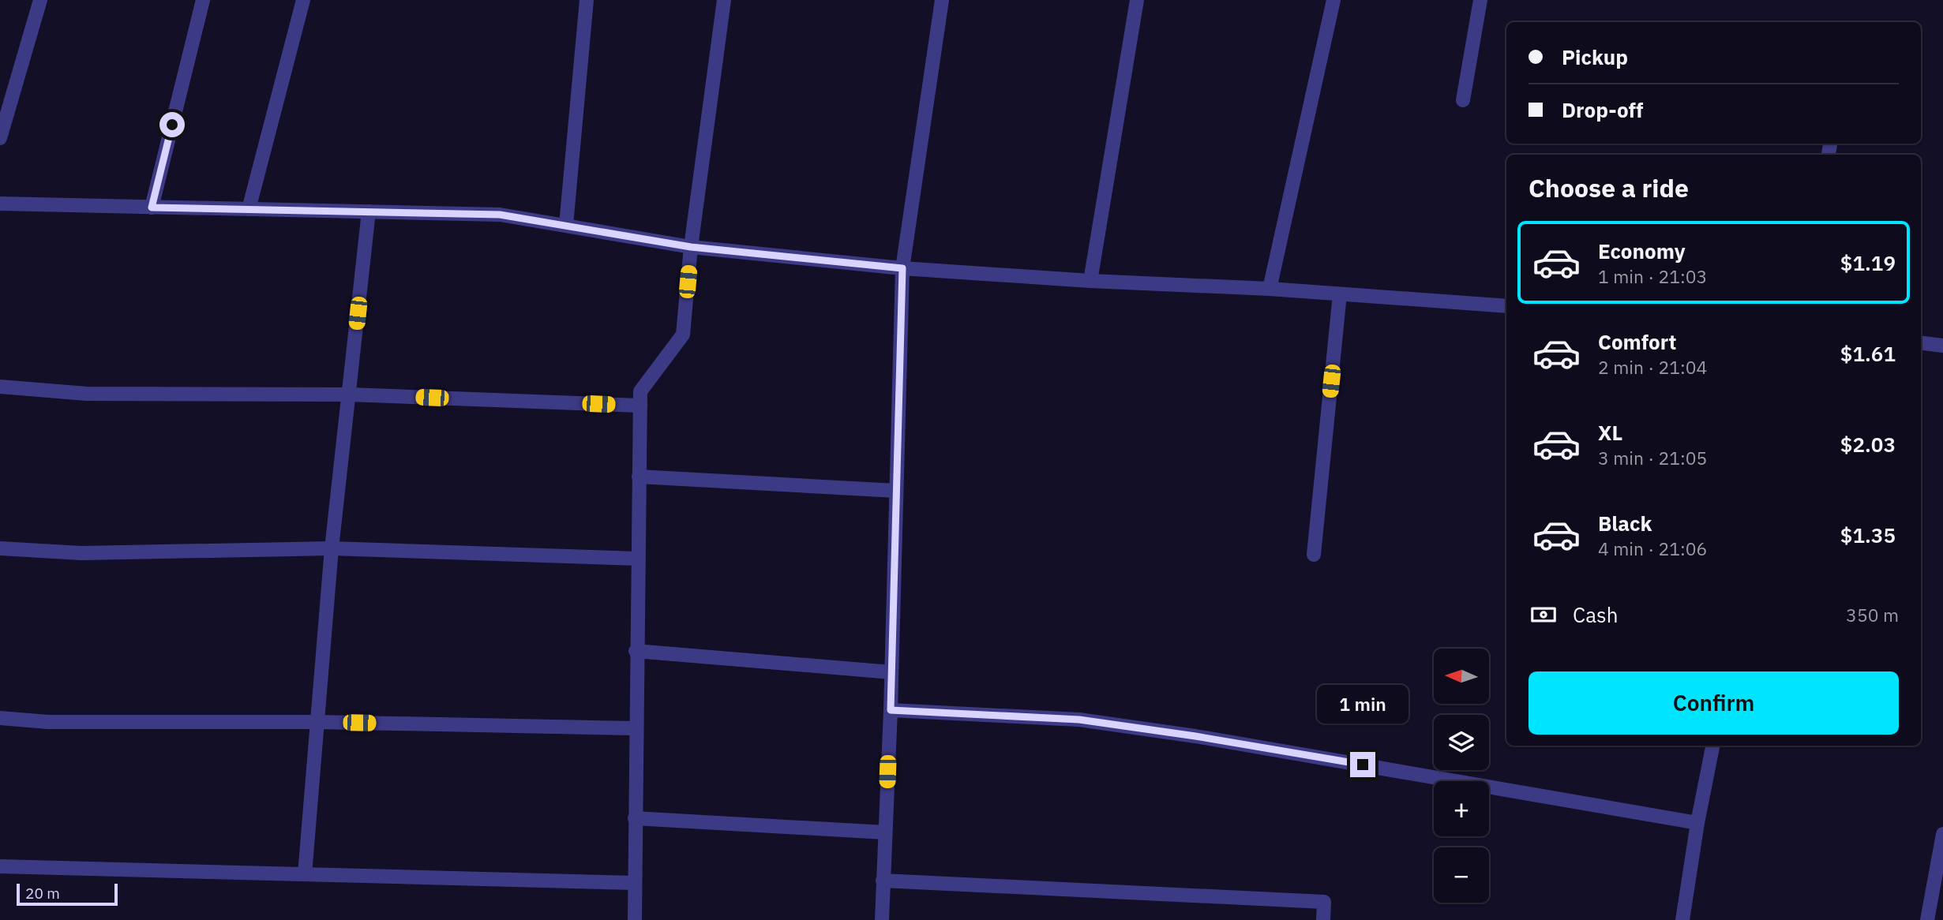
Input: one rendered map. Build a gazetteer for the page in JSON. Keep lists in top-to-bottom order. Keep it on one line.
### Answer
{"scale_bar":"20 m","north":"left","page":{"banner":["Pickup","Drop-off"],"heading":"Choose a ride","list":[{"name":"Economy","note":"1 min · 21:03","value":"$1.19"},{"name":"Comfort","note":"2 min · 21:04","value":"$1.61"},{"name":"XL","note":"3 min · 21:05","value":"$2.03"},{"name":"Black","note":"4 min · 21:06","value":"$1.35"}],"pay":["Cash","350 m"],"map_buttons":["+","−"],"buttons":"Confirm","bubble":"1 min","scale":"20 m"}}
